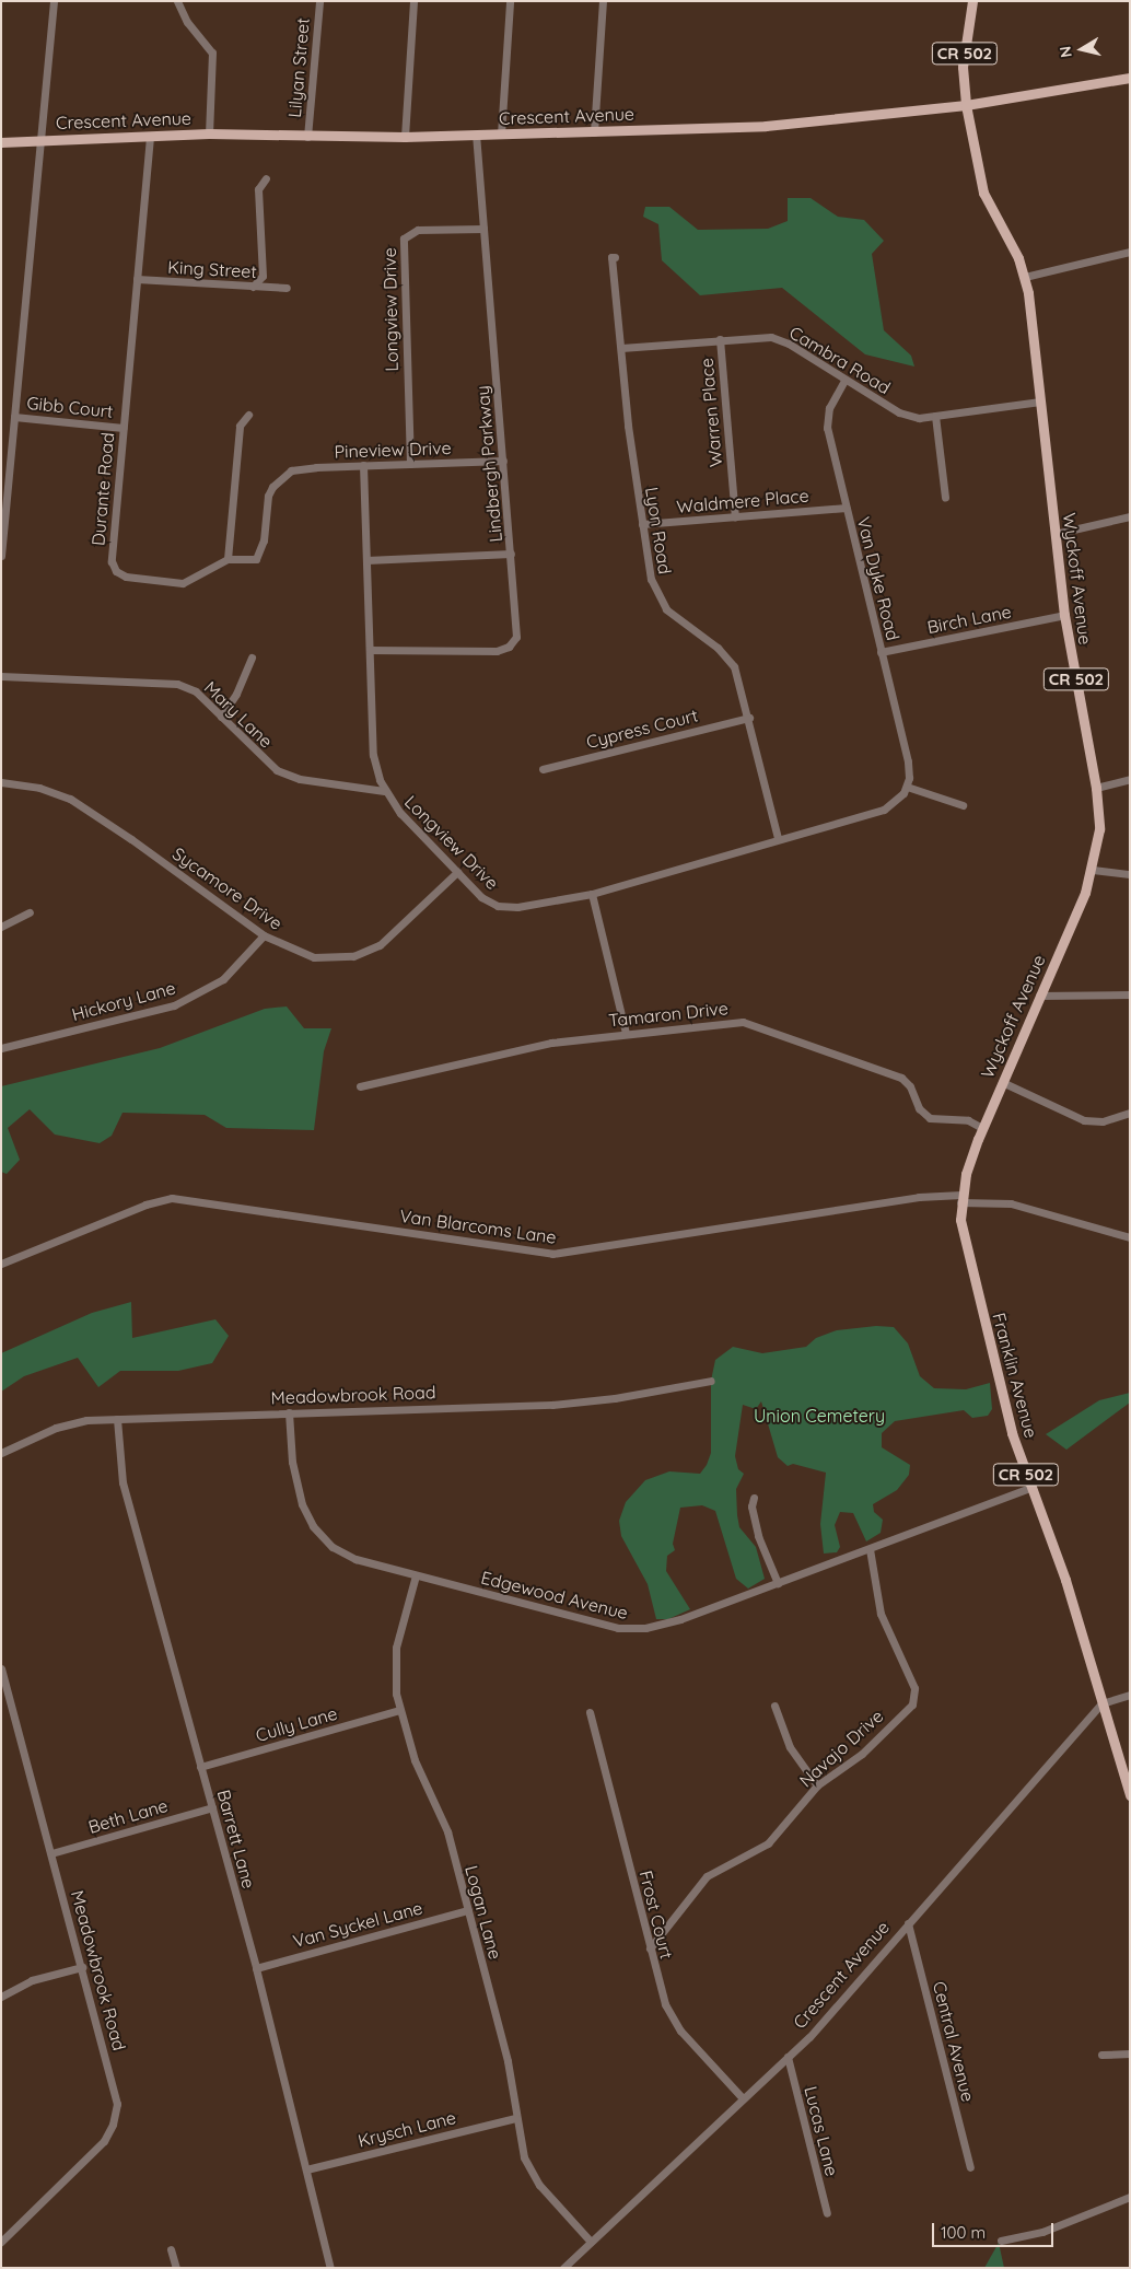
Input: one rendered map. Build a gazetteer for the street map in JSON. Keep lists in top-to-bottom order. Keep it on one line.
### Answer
{"streets":{"main road":["CR 502","Crescent Avenue","Wyckoff Avenue","Franklin Avenue"],"street":["Lilyan Street","King Street","Longview Drive","Cambra Road","Gibb Court","Warren Place","Pineview Drive","Lindbergh Parkway","Durante Road","Waldmere Place","Lyon Road","Van Dyke Road","Birch Lane","Mary Lane","Cypress Court","Sycamore Drive","Hickory Lane","Tamaron Drive","Van Blarcoms Lane","Meadowbrook Road","Edgewood Avenue","Cully Lane","Navajo Drive","Beth Lane","Barrett Lane","Logan Lane","Frost Court","Van Syckel Lane","Central Avenue","Krysch Lane","Lucas Lane"]},"crossings":[["Lilyan Street","Crescent Avenue"],["Crescent Avenue","Lindbergh Parkway"],["Crescent Avenue","Durante Road"],["Crescent Avenue","Wyckoff Avenue"],["Crescent Avenue","Franklin Avenue"],["Crescent Avenue","Logan Lane"],["Crescent Avenue","Frost Court"],["Crescent Avenue","Central Avenue"],["Crescent Avenue","Lucas Lane"],["King Street","Durante Road"],["Longview Drive","Pineview Drive"],["Longview Drive","Lindbergh Parkway"],["Longview Drive","Lyon Road"],["Longview Drive","Van Dyke Road"],["Longview Drive","Mary Lane"],["Longview Drive","Sycamore Drive"],["Cambra Road","Warren Place"],["Cambra Road","Lyon Road"],["Cambra Road","Van Dyke Road"],["Cambra Road","Wyckoff Avenue"],["Gibb Court","Durante Road"],["Warren Place","Waldmere Place"],["Pineview Drive","Lindbergh Parkway"],["Pineview Drive","Durante Road"],["Waldmere Place","Lyon Road"],["Waldmere Place","Van Dyke Road"],["Lyon Road","Cypress Court"],["Van Dyke Road","Birch Lane"],["Wyckoff Avenue","Birch Lane"],["Wyckoff Avenue","Tamaron Drive"],["Wyckoff Avenue","Franklin Avenue"],["Sycamore Drive","Hickory Lane"],["Van Blarcoms Lane","Franklin Avenue"],["Franklin Avenue","Edgewood Avenue"],["Meadowbrook Road","Edgewood Avenue"],["Meadowbrook Road","Beth Lane"],["Meadowbrook Road","Barrett Lane"],["Edgewood Avenue","Navajo Drive"],["Edgewood Avenue","Logan Lane"],["Cully Lane","Barrett Lane"],["Cully Lane","Logan Lane"],["Navajo Drive","Frost Court"],["Beth Lane","Barrett Lane"],["Barrett Lane","Van Syckel Lane"],["Barrett Lane","Krysch Lane"],["Logan Lane","Van Syckel Lane"],["Logan Lane","Krysch Lane"]],"parks":["Union Cemetery"],"scale_bar":"100 m","north":"left"}
